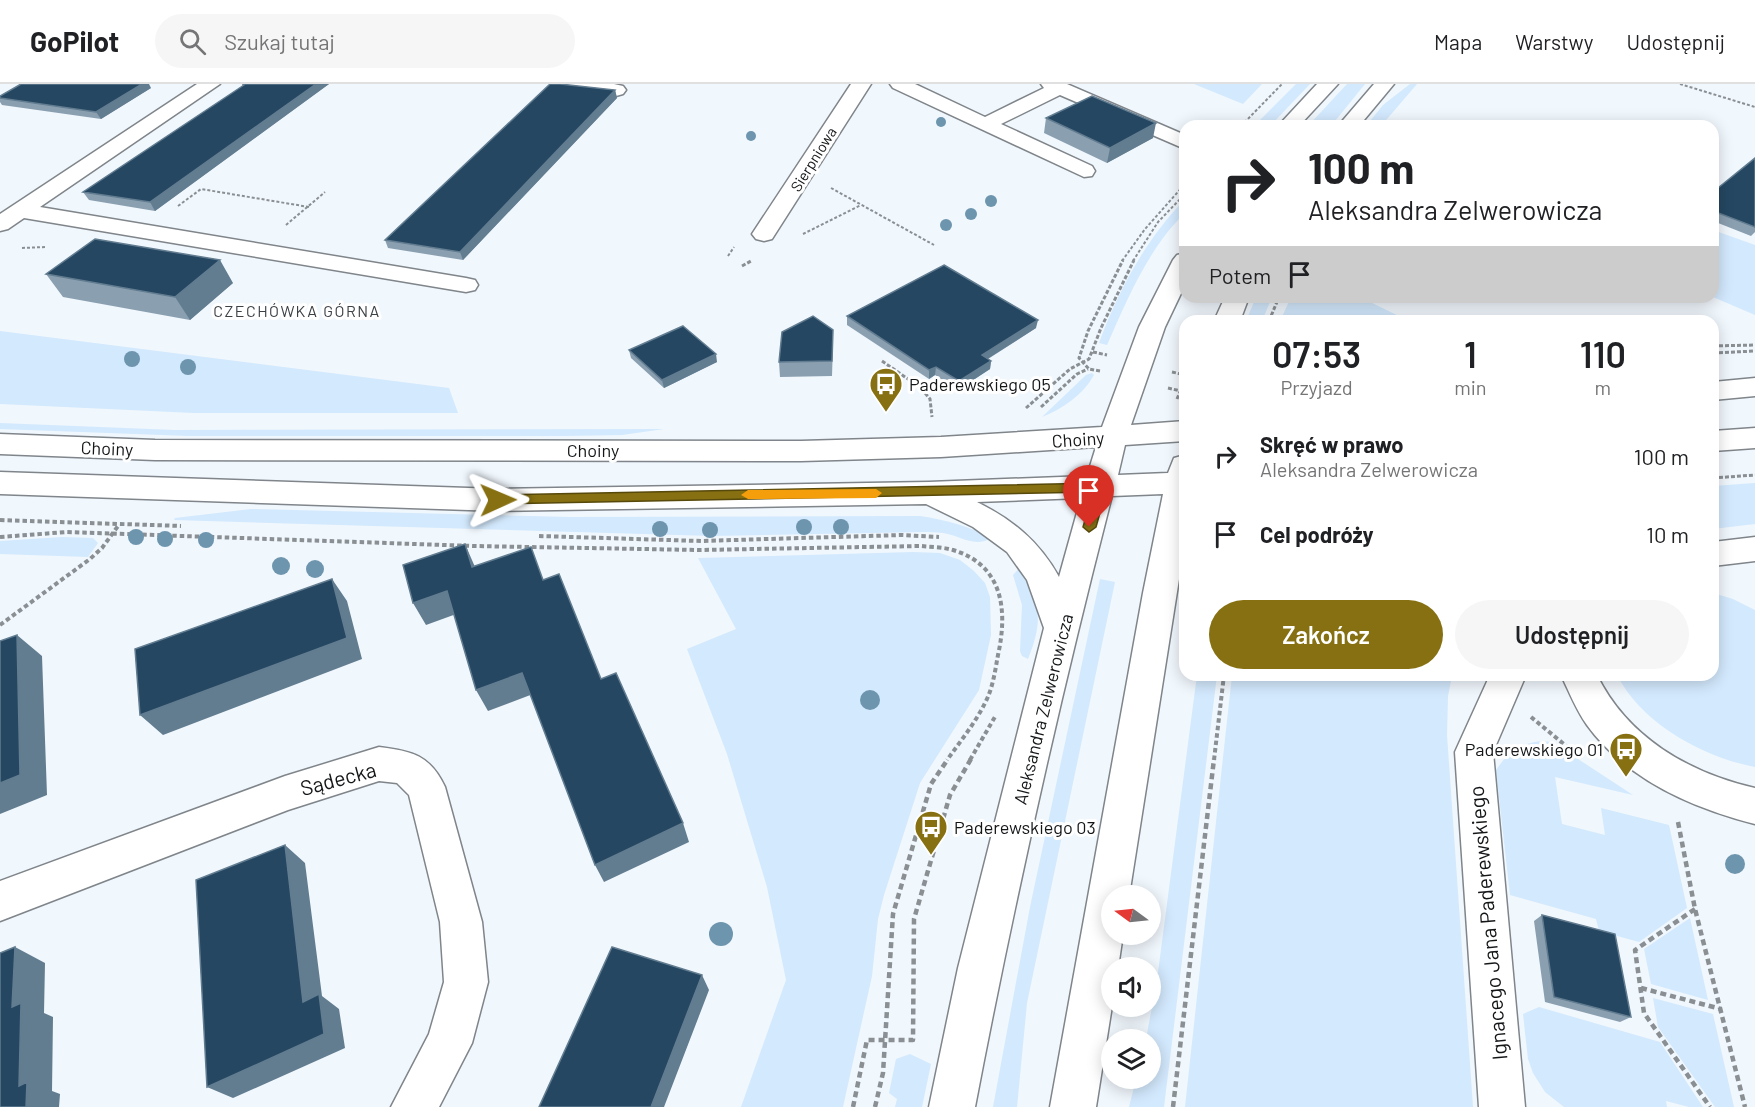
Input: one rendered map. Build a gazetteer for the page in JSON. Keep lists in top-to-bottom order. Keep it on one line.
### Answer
{"streets":{"street":["Sierpniowa","Choiny","Aleksandra Zelwerowicza","Sądecka","Ignacego Jana Paderewskiego"]},"crossings":[["Choiny","Aleksandra Zelwerowicza"]],"districts":["CZECHÓWKA GÓRNA"],"places":{"bus stop":["Paderewskiego 05","Paderewskiego 01","Paderewskiego 03"]},"north":"left","page":{"header":"GoPilot","search":"Szukaj tutaj","nav":["Mapa","Warstwy","Udostępnij"],"turn":["100 m","Aleksandra Zelwerowicza"],"then":"Potem","eta":["07:53","Przyjazd","1","min","110","m"],"list":[{"name":"Skręć w prawo","note":"Aleksandra Zelwerowicza","value":"100 m"},{"name":"Cel podróży","value":"10 m"}],"buttons":["Zakończ","Udostępnij"]}}
